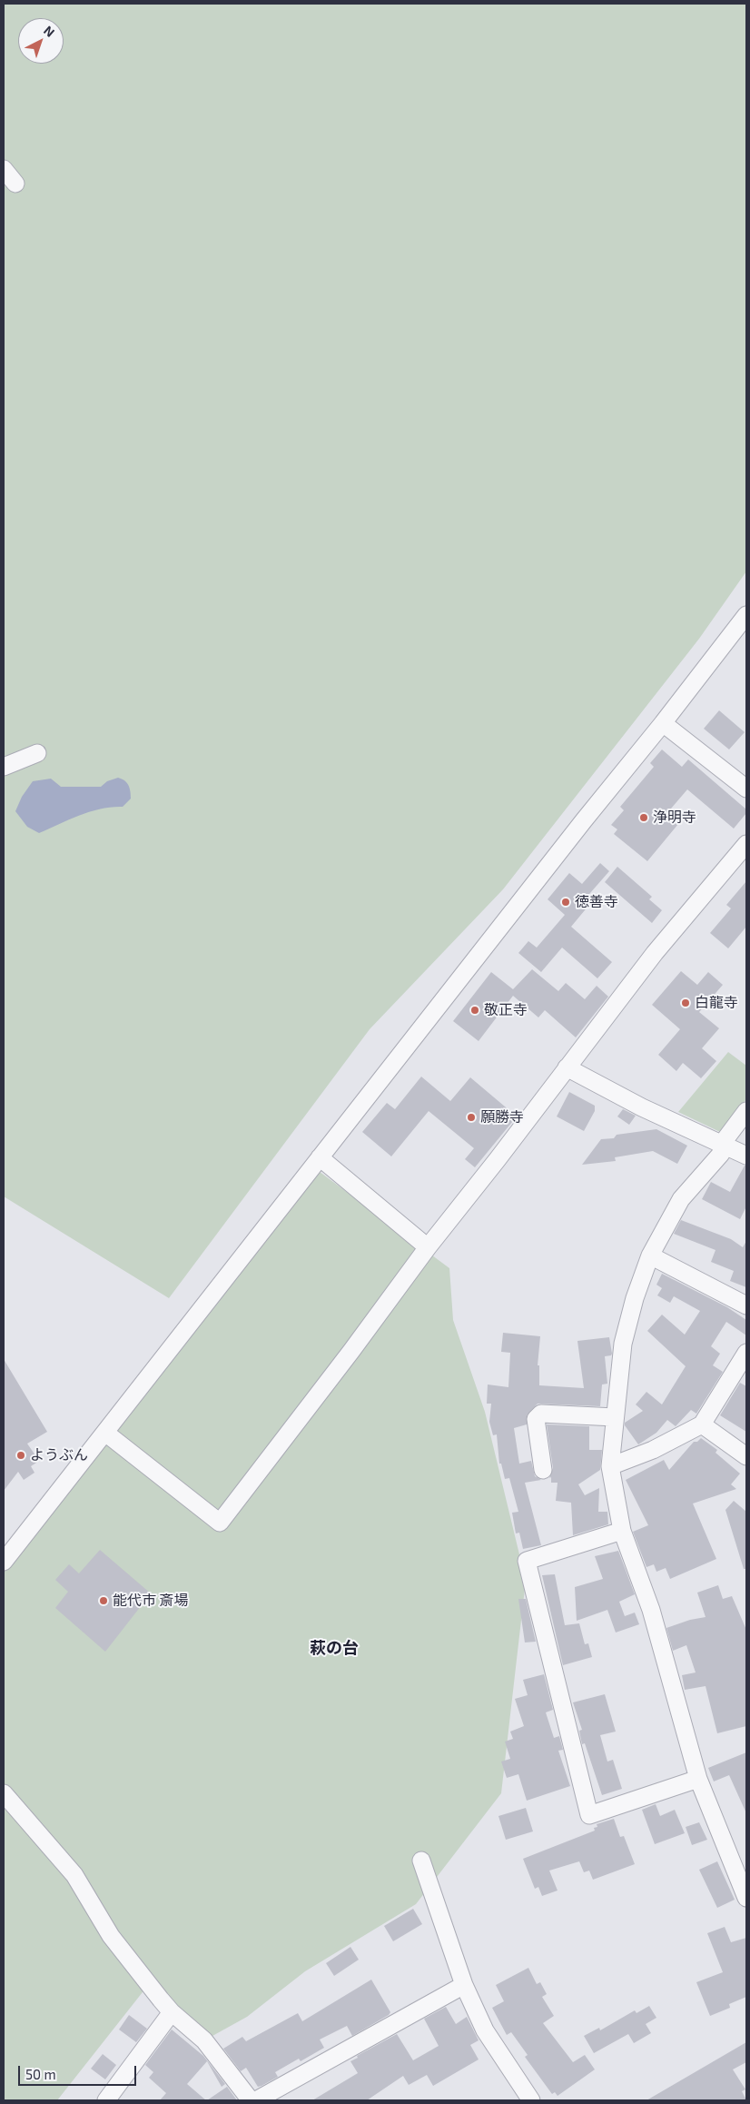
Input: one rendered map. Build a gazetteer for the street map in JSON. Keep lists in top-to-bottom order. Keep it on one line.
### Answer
{"districts":["萩の台"],"places":["浄明寺","徳善寺","白龍寺","敬正寺","願勝寺","ようぶん","能代市 斎場"],"scale_bar":"50 m","north":"top right"}
